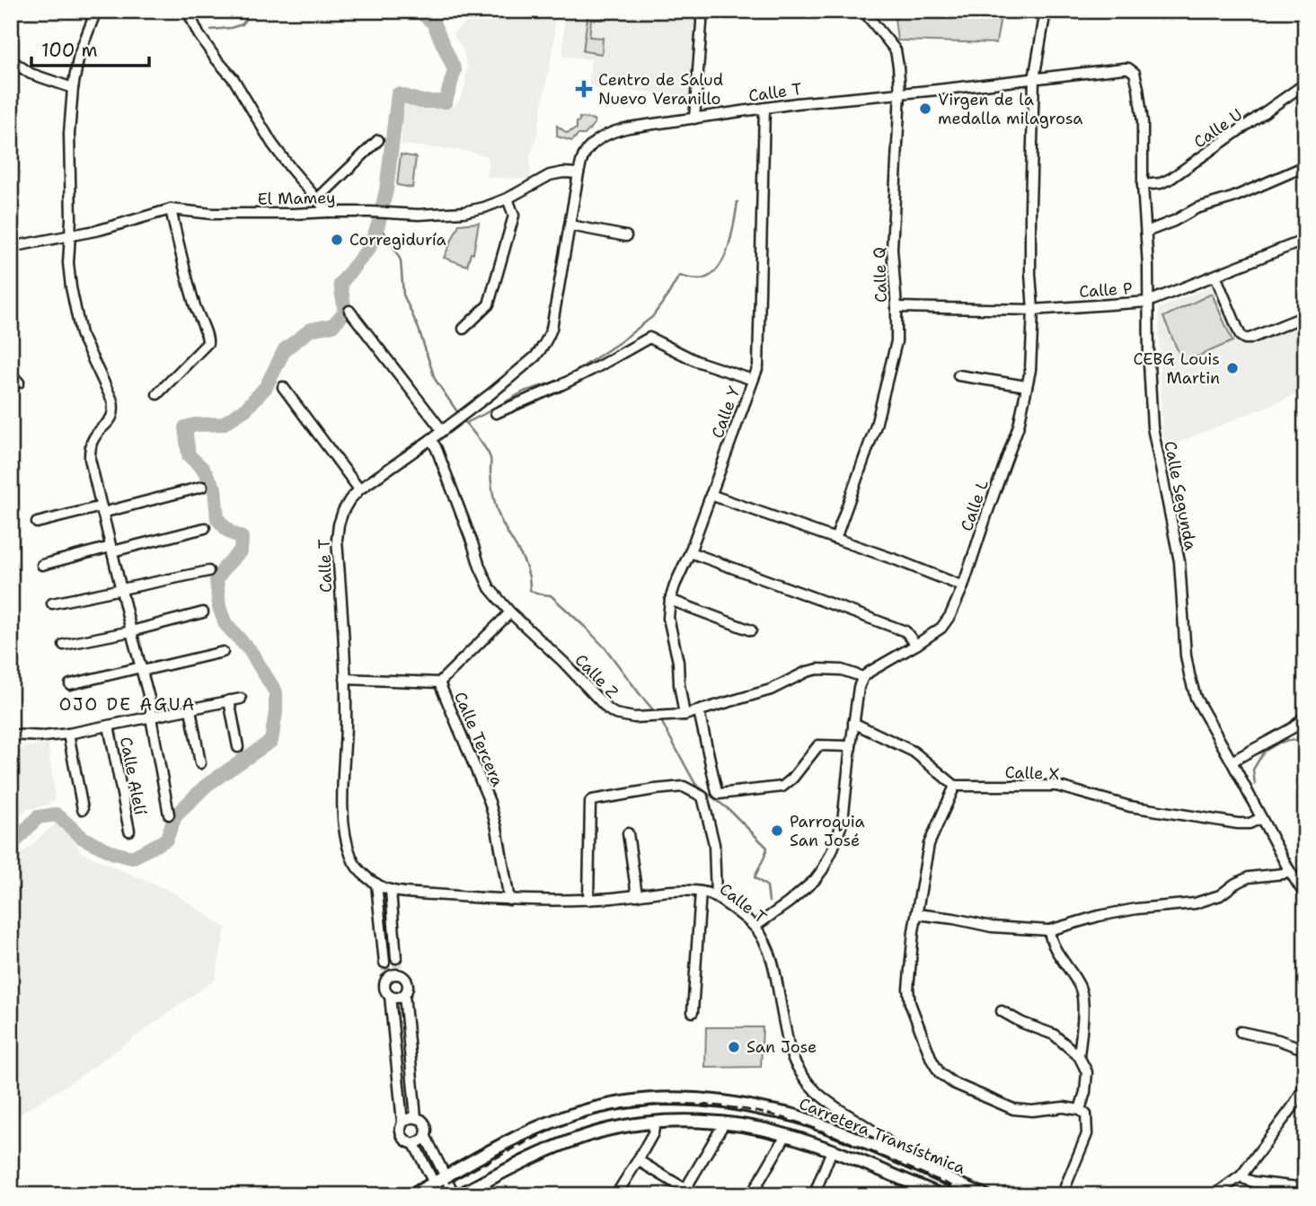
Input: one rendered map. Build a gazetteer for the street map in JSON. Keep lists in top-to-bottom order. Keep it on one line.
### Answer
{"streets":{"main road":["Carretera Transístmica"],"street":["Calle T","Calle U","El Mamey","Calle Q","Calle P","Calle Y","Calle Segunda","Calle L","Calle Z","Calle Tercera","Calle X","Calle Alelí"]},"crossings":[["Calle T","El Mamey"],["Calle T","Calle Q"],["Calle T","Calle Y"],["Calle T","Calle Segunda"],["Calle T","Calle L"],["Calle T","Calle Z"],["Calle T","Calle Tercera"],["Calle T","Carretera Transístmica"],["Calle U","Calle Segunda"],["Calle Q","Calle P"],["Calle P","Calle Segunda"],["Calle P","Calle L"],["Calle Y","Calle Z"],["Calle Segunda","Calle X"],["Calle L","Calle Z"]],"districts":["OJO DE AGUA"],"places":{"health":["Centro de Salud Nuevo Veranillo"],"other":["Virgen de la medalla milagrosa","Corregiduría","CEBG Louis Martin","Parroquia San José","San Jose"]},"scale_bar":"100 m"}
